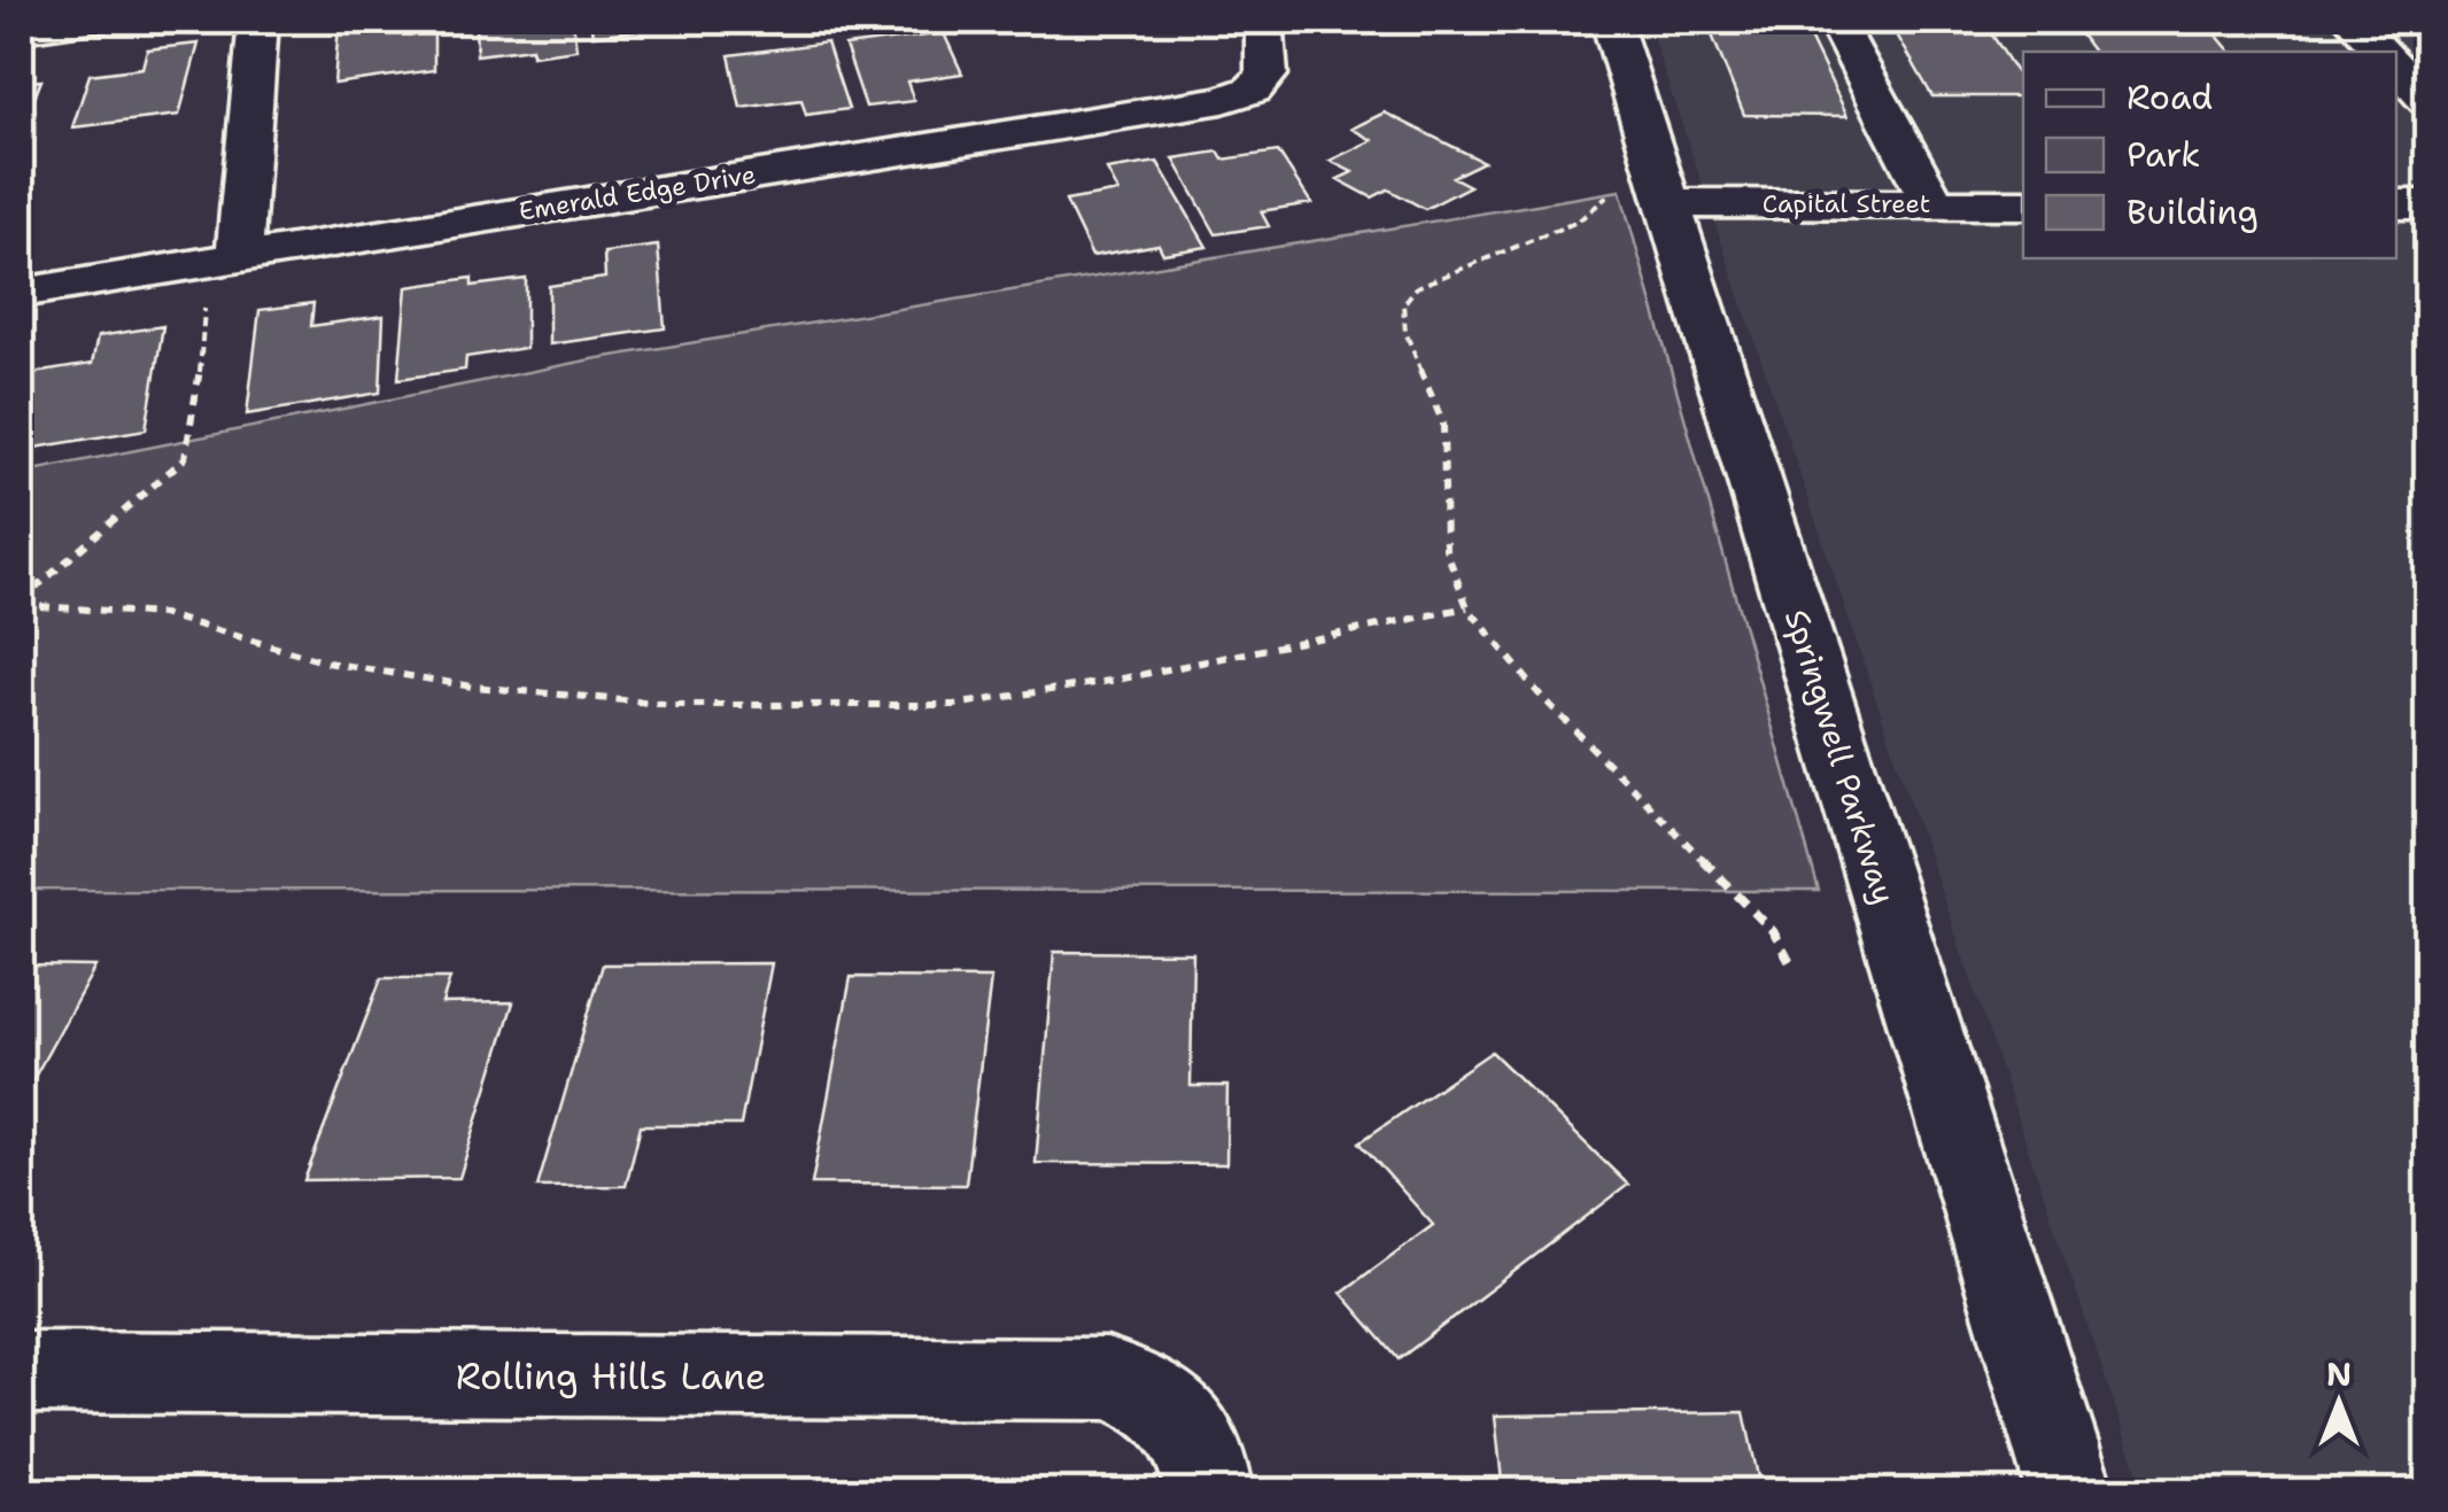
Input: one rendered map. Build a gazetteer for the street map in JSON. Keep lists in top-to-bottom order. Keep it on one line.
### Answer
{"streets":{"street":["Emerald Edge Drive","Capital Street","Springwell Parkway","Rolling Hills Lane"]},"crossings":[["Capital Street","Springwell Parkway"]],"legend":["Road","Park","Building"],"north":"top"}
